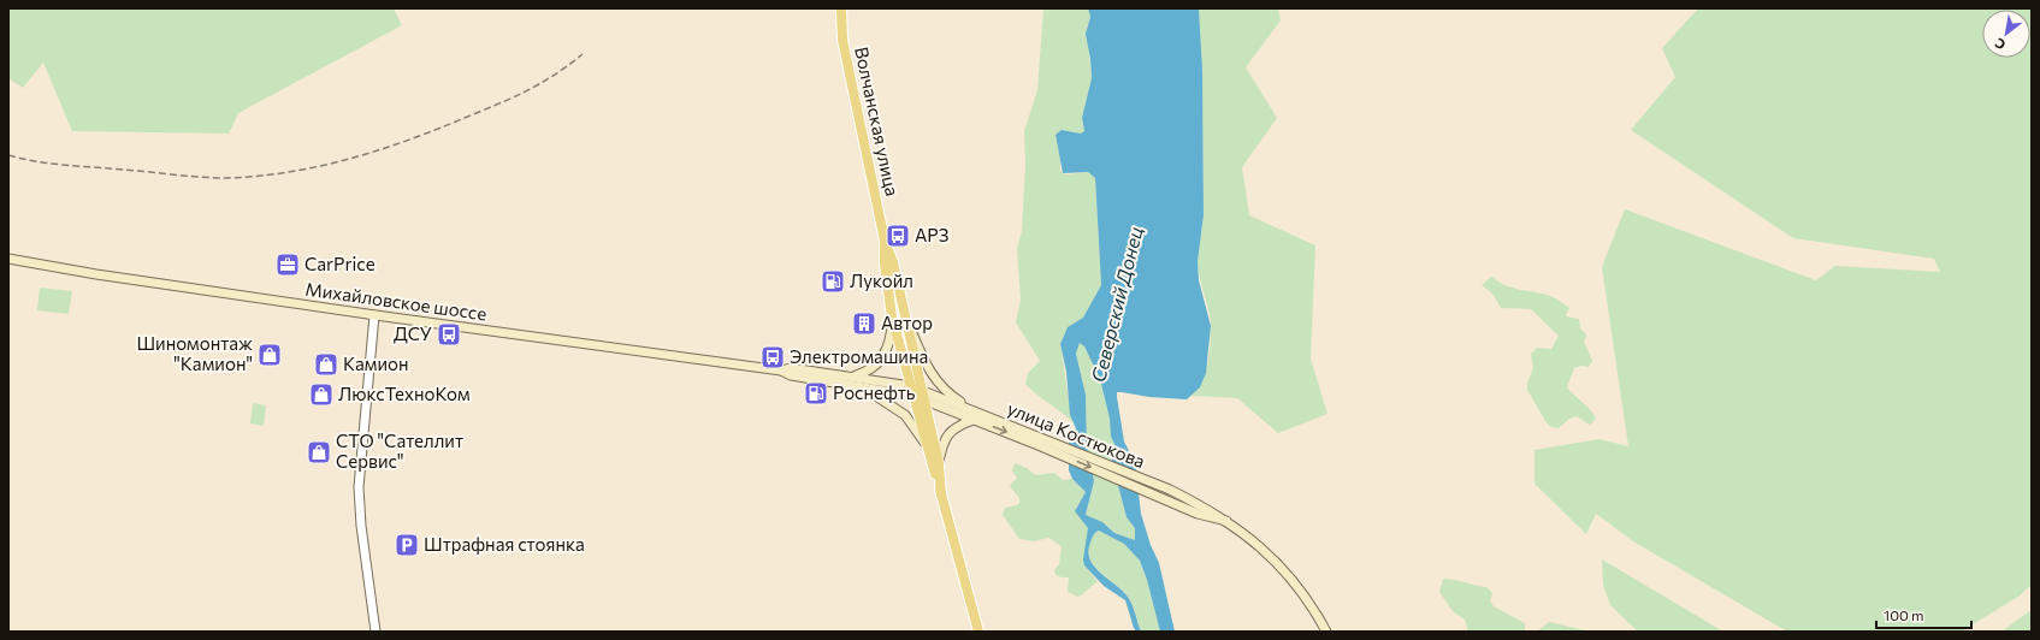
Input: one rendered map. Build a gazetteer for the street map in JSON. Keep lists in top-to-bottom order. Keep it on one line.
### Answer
{"streets":{"main road":["Волчанская улица","Михайловское шоссе","улица Костюкова"]},"crossings":[["Волчанская улица","Михайловское шоссе"],["Волчанская улица","улица Костюкова"],["Михайловское шоссе","улица Костюкова"]],"water":["Северский Донец"],"places":{"bus stop":["АРЗ","ДСУ","Электромашина"],"office":["CarPrice"],"fuel station":["Лукойл","Роснефть"],"building":["Автор"],"shop":["Шиномонтаж \"Камион\"","Камион","ЛюксТехноКом","СТО \"Сателлит Сервис\""],"parking":["Штрафная стоянка"]},"scale_bar":"100 m","north":"bottom left"}
